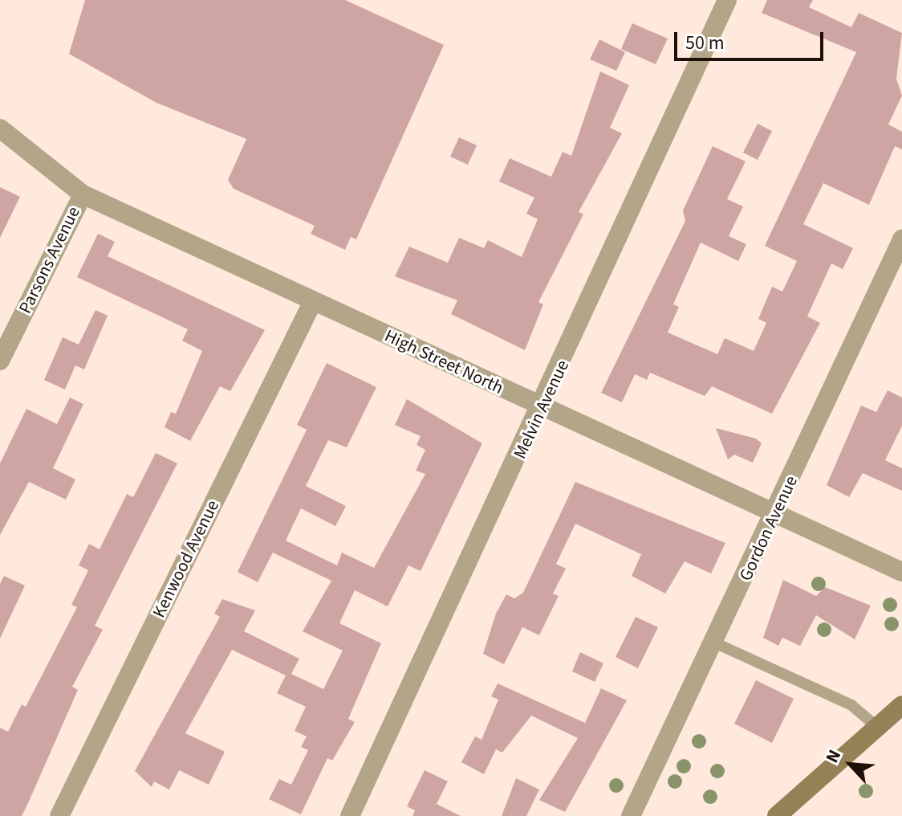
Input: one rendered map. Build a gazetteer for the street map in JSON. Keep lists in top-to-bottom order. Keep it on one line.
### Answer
{"streets":{"street":["Parsons Avenue","High Street North","Melvin Avenue","Gordon Avenue","Kenwood Avenue"]},"crossings":[["Parsons Avenue","High Street North"],["High Street North","Melvin Avenue"],["High Street North","Gordon Avenue"],["High Street North","Kenwood Avenue"]],"scale_bar":"50 m","north":"top left"}
